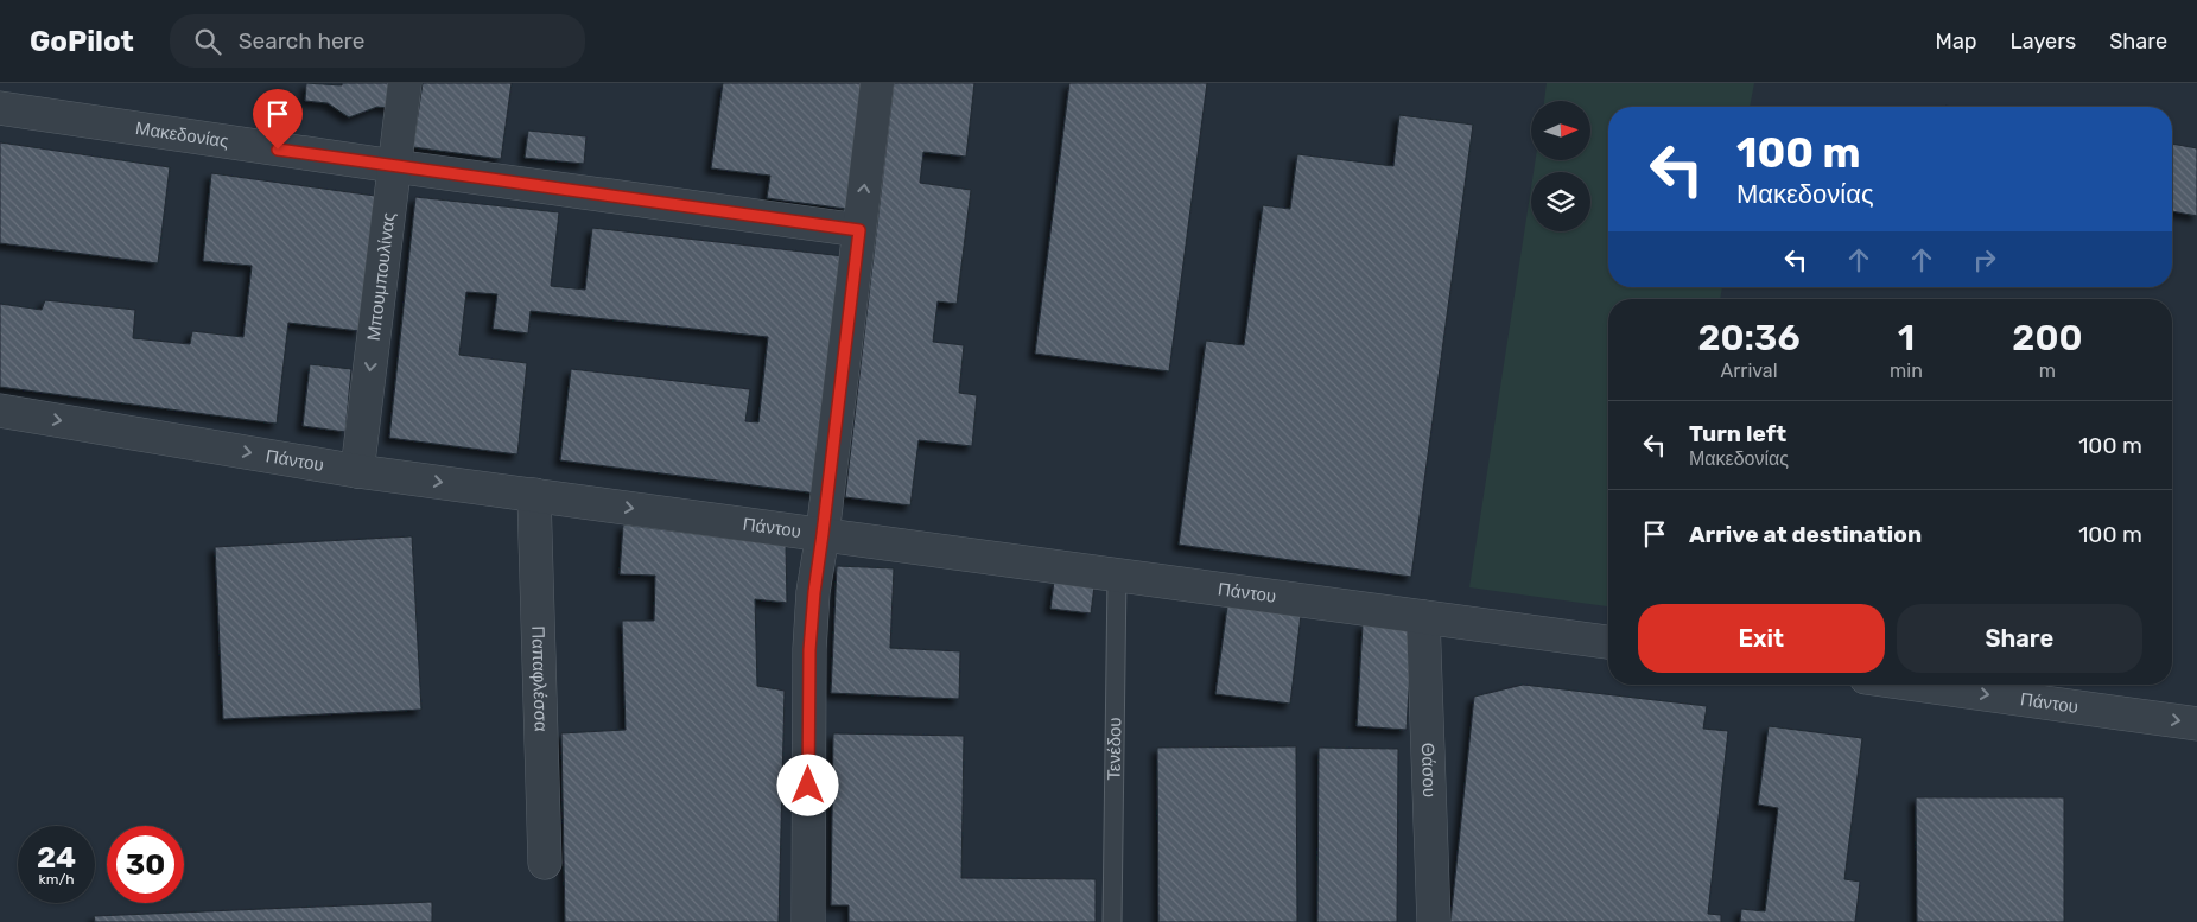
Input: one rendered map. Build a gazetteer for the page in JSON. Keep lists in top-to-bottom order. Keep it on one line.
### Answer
{"streets":{"street":["Μακεδονίας","Μπουμπουλίνας","Πάντου","Παπαφλέσσα","Θάσου"],"lane":["Τενέδου"]},"crossings":[["Μακεδονίας","Μπουμπουλίνας"],["Μπουμπουλίνας","Πάντου"],["Πάντου","Παπαφλέσσα"],["Πάντου","Τενέδου"],["Πάντου","Θάσου"]],"one_way":["Μπουμπουλίνας","Πάντου"],"north":"right","page":{"header":"GoPilot","search":"Search here","nav":["Map","Layers","Share"],"turn":["100 m","Μακεδονίας"],"eta":["20:36","Arrival","1","min","200","m"],"list":[{"name":"Turn left","note":"Μακεδονίας","value":"100 m"},{"name":"Arrive at destination","value":"100 m"}],"buttons":["Exit","Share"],"speed":"24 km/h","limit":"30"}}
